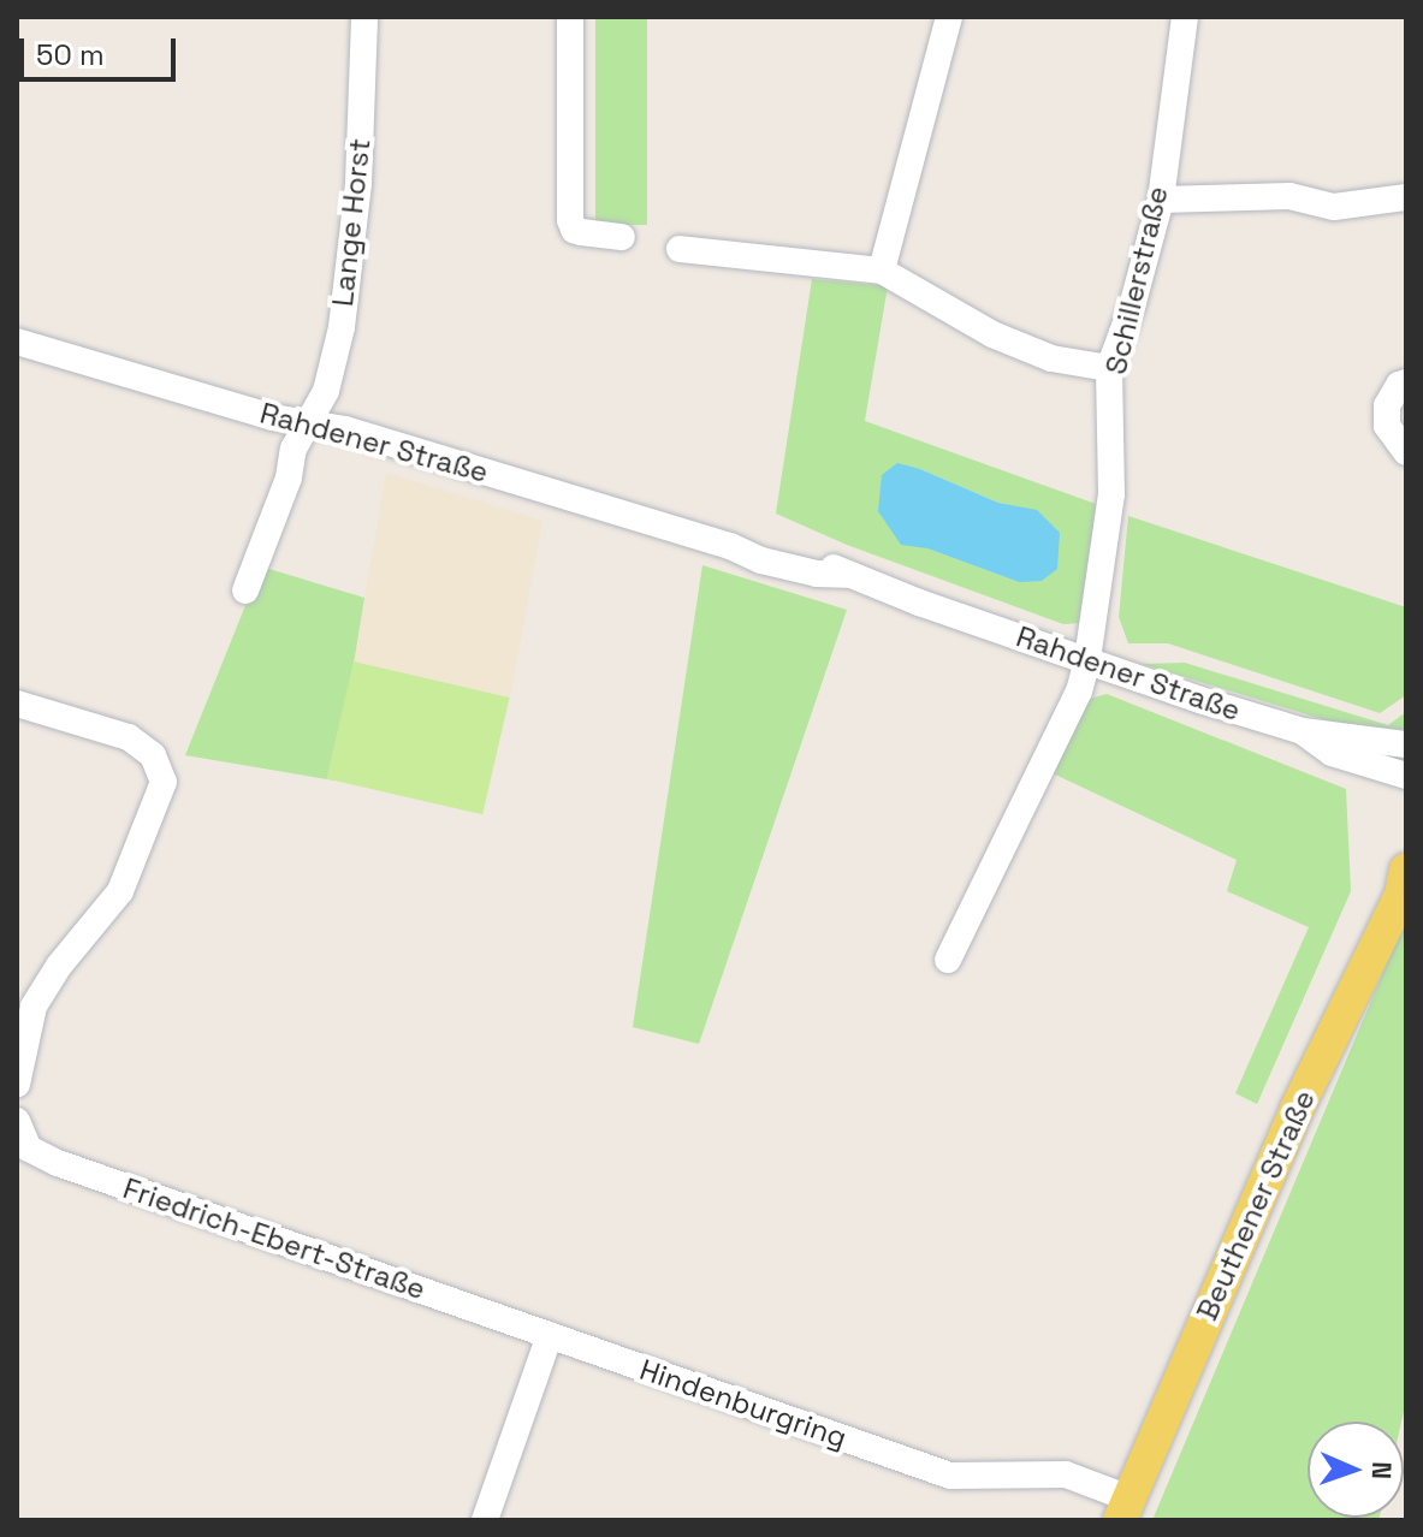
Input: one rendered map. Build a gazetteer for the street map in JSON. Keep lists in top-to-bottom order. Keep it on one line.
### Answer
{"streets":{"main road":["Beuthener Straße"],"street":["Lange Horst","Schillerstraße","Rahdener Straße","Friedrich-Ebert-Straße","Hindenburgring"]},"crossings":[["Lange Horst","Rahdener Straße"],["Schillerstraße","Rahdener Straße"],["Beuthener Straße","Hindenburgring"],["Friedrich-Ebert-Straße","Hindenburgring"]],"scale_bar":"50 m","north":"right"}
